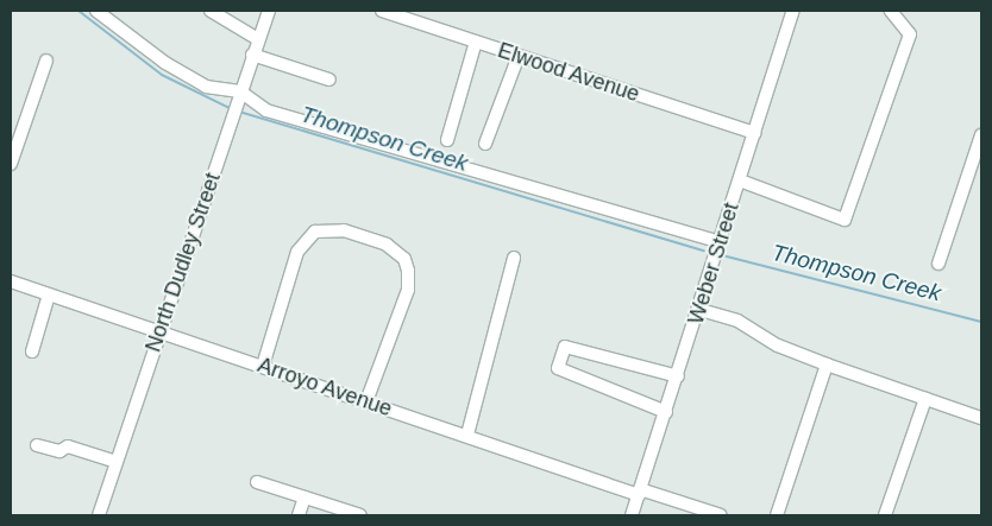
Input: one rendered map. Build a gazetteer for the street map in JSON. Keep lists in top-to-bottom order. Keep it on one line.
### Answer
{"streets":{"street":["Elwood Avenue","North Dudley Street","Weber Street","Arroyo Avenue"]},"crossings":[["Elwood Avenue","Weber Street"],["North Dudley Street","Arroyo Avenue"],["Weber Street","Arroyo Avenue"]],"water":["Thompson Creek"]}
